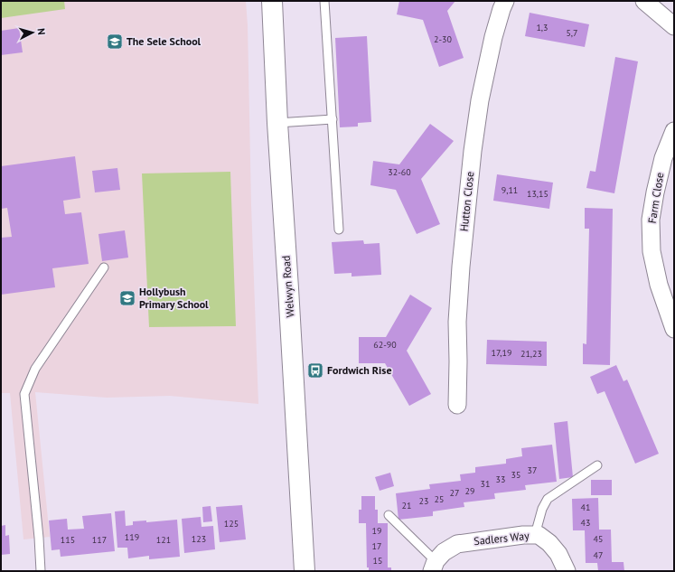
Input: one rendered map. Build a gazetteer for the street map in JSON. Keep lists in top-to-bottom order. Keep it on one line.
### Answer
{"streets":{"main road":["Welwyn Road"],"street":["Farm Close","Hutton Close","Sadlers Way"]},"places":{"school or university":["The Sele School","Hollybush Primary School"],"bus stop":["Fordwich Rise"]},"house_numbers":["1,3","5,7","2-30","32-60","9,11","13,15","62-90","17,19","21,23","37","35","33","31","29","27","25","23","21","41","43","125","19","119","123","45","115","117","121","17","47","15"],"north":"right"}
